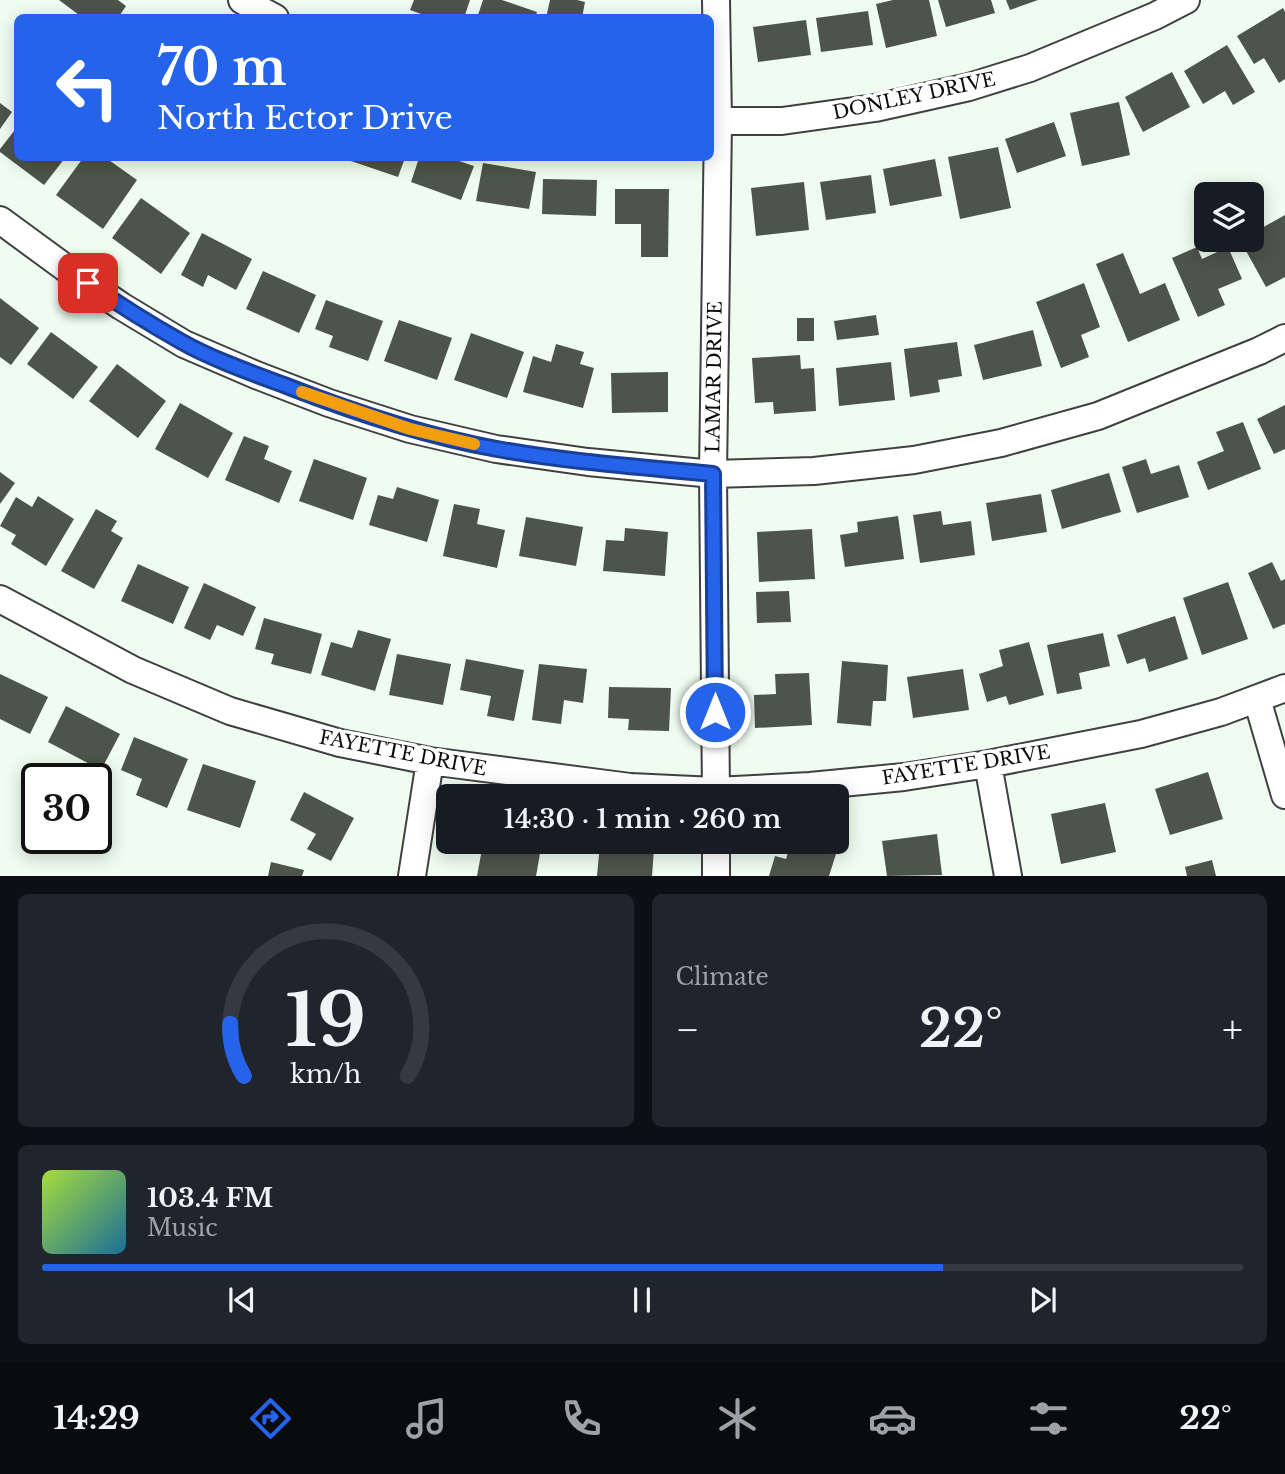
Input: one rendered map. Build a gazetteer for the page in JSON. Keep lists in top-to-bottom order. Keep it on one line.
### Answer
{"streets":{"street":["DONLEY DRIVE","LAMAR DRIVE","FAYETTE DRIVE"]},"crossings":[["DONLEY DRIVE","LAMAR DRIVE"]],"page":{"turn":["70 m","North Ector Drive"],"limit":"30","trip":"14:30 · 1 min · 260 m","tile":"Climate","heat":["−","22°","+"],"song":["103.4 FM","Music"],"tabs":["14:29","22°"],"gauge":["19","km/h"]}}
